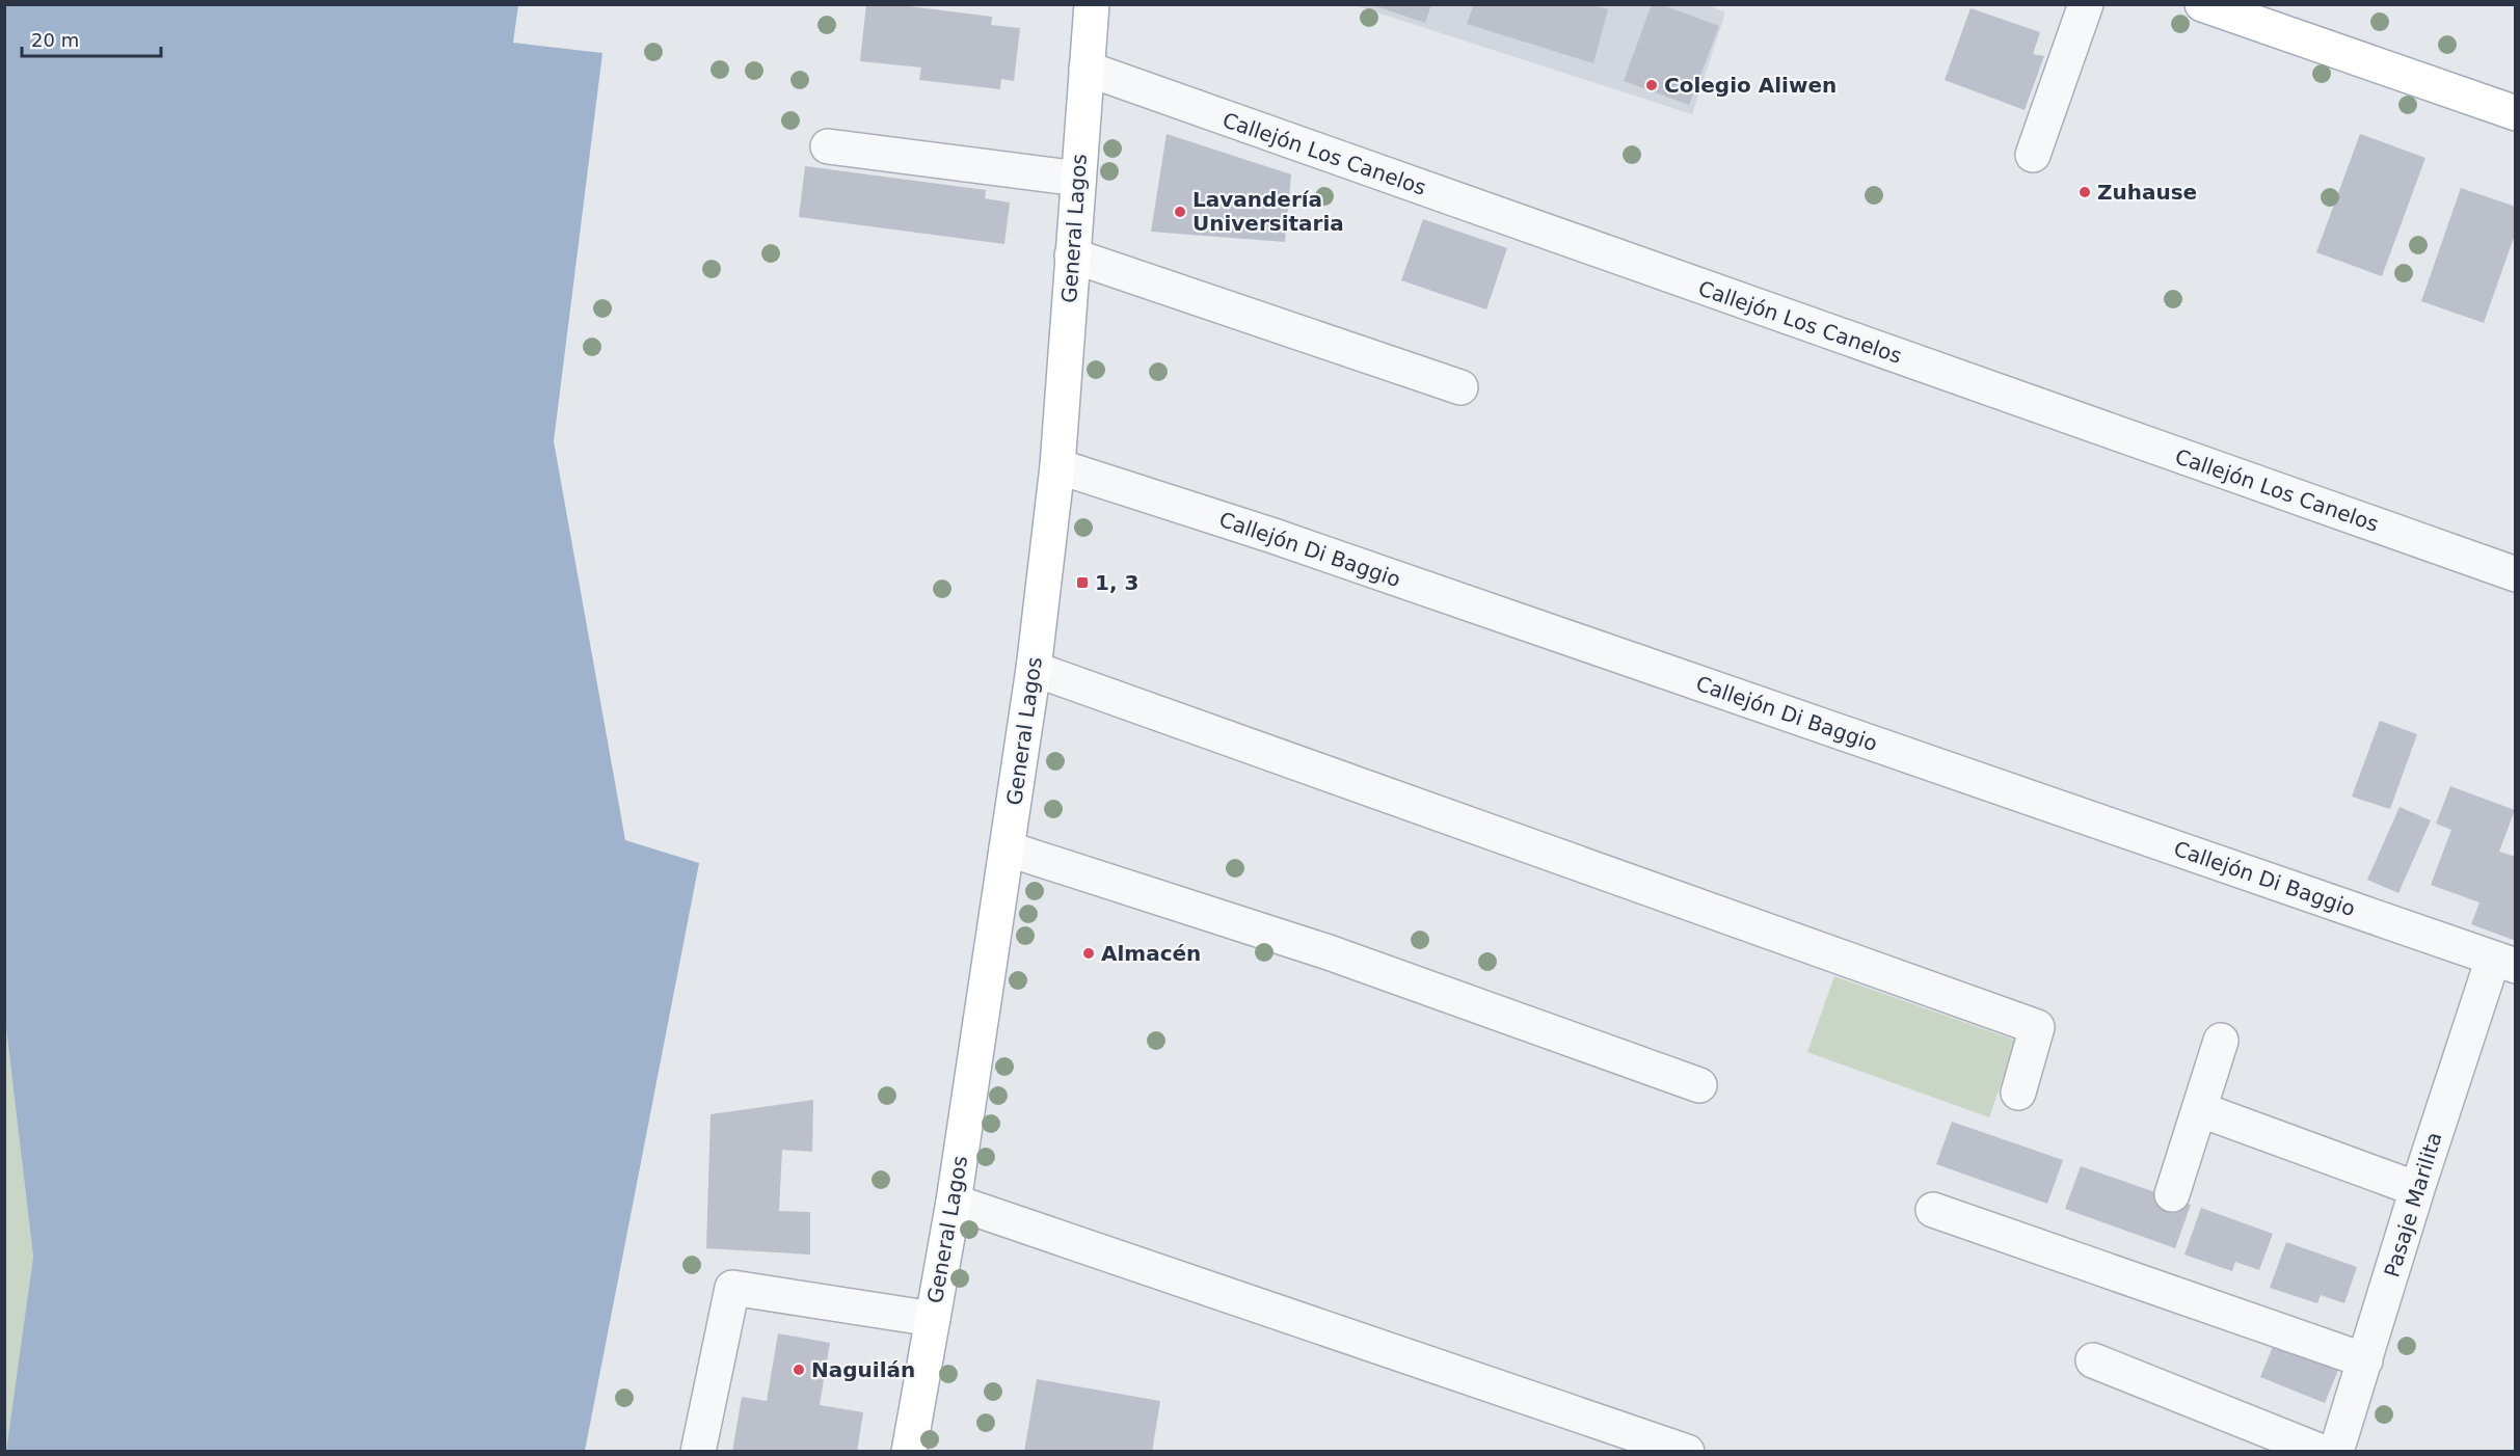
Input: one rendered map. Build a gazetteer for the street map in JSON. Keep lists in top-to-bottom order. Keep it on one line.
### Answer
{"streets":{"main road":["General Lagos"],"street":["Callejón Los Canelos","Callejón Di Baggio","Pasaje Marilita"]},"crossings":[["Callejón Los Canelos","General Lagos"],["General Lagos","Callejón Di Baggio"],["Callejón Di Baggio","Pasaje Marilita"]],"places":{"other":["Colegio Aliwen","Zuhause","Lavandería Universitaria","Almacén","Naguilán"],"transit":["1, 3"]},"scale_bar":"20 m"}
